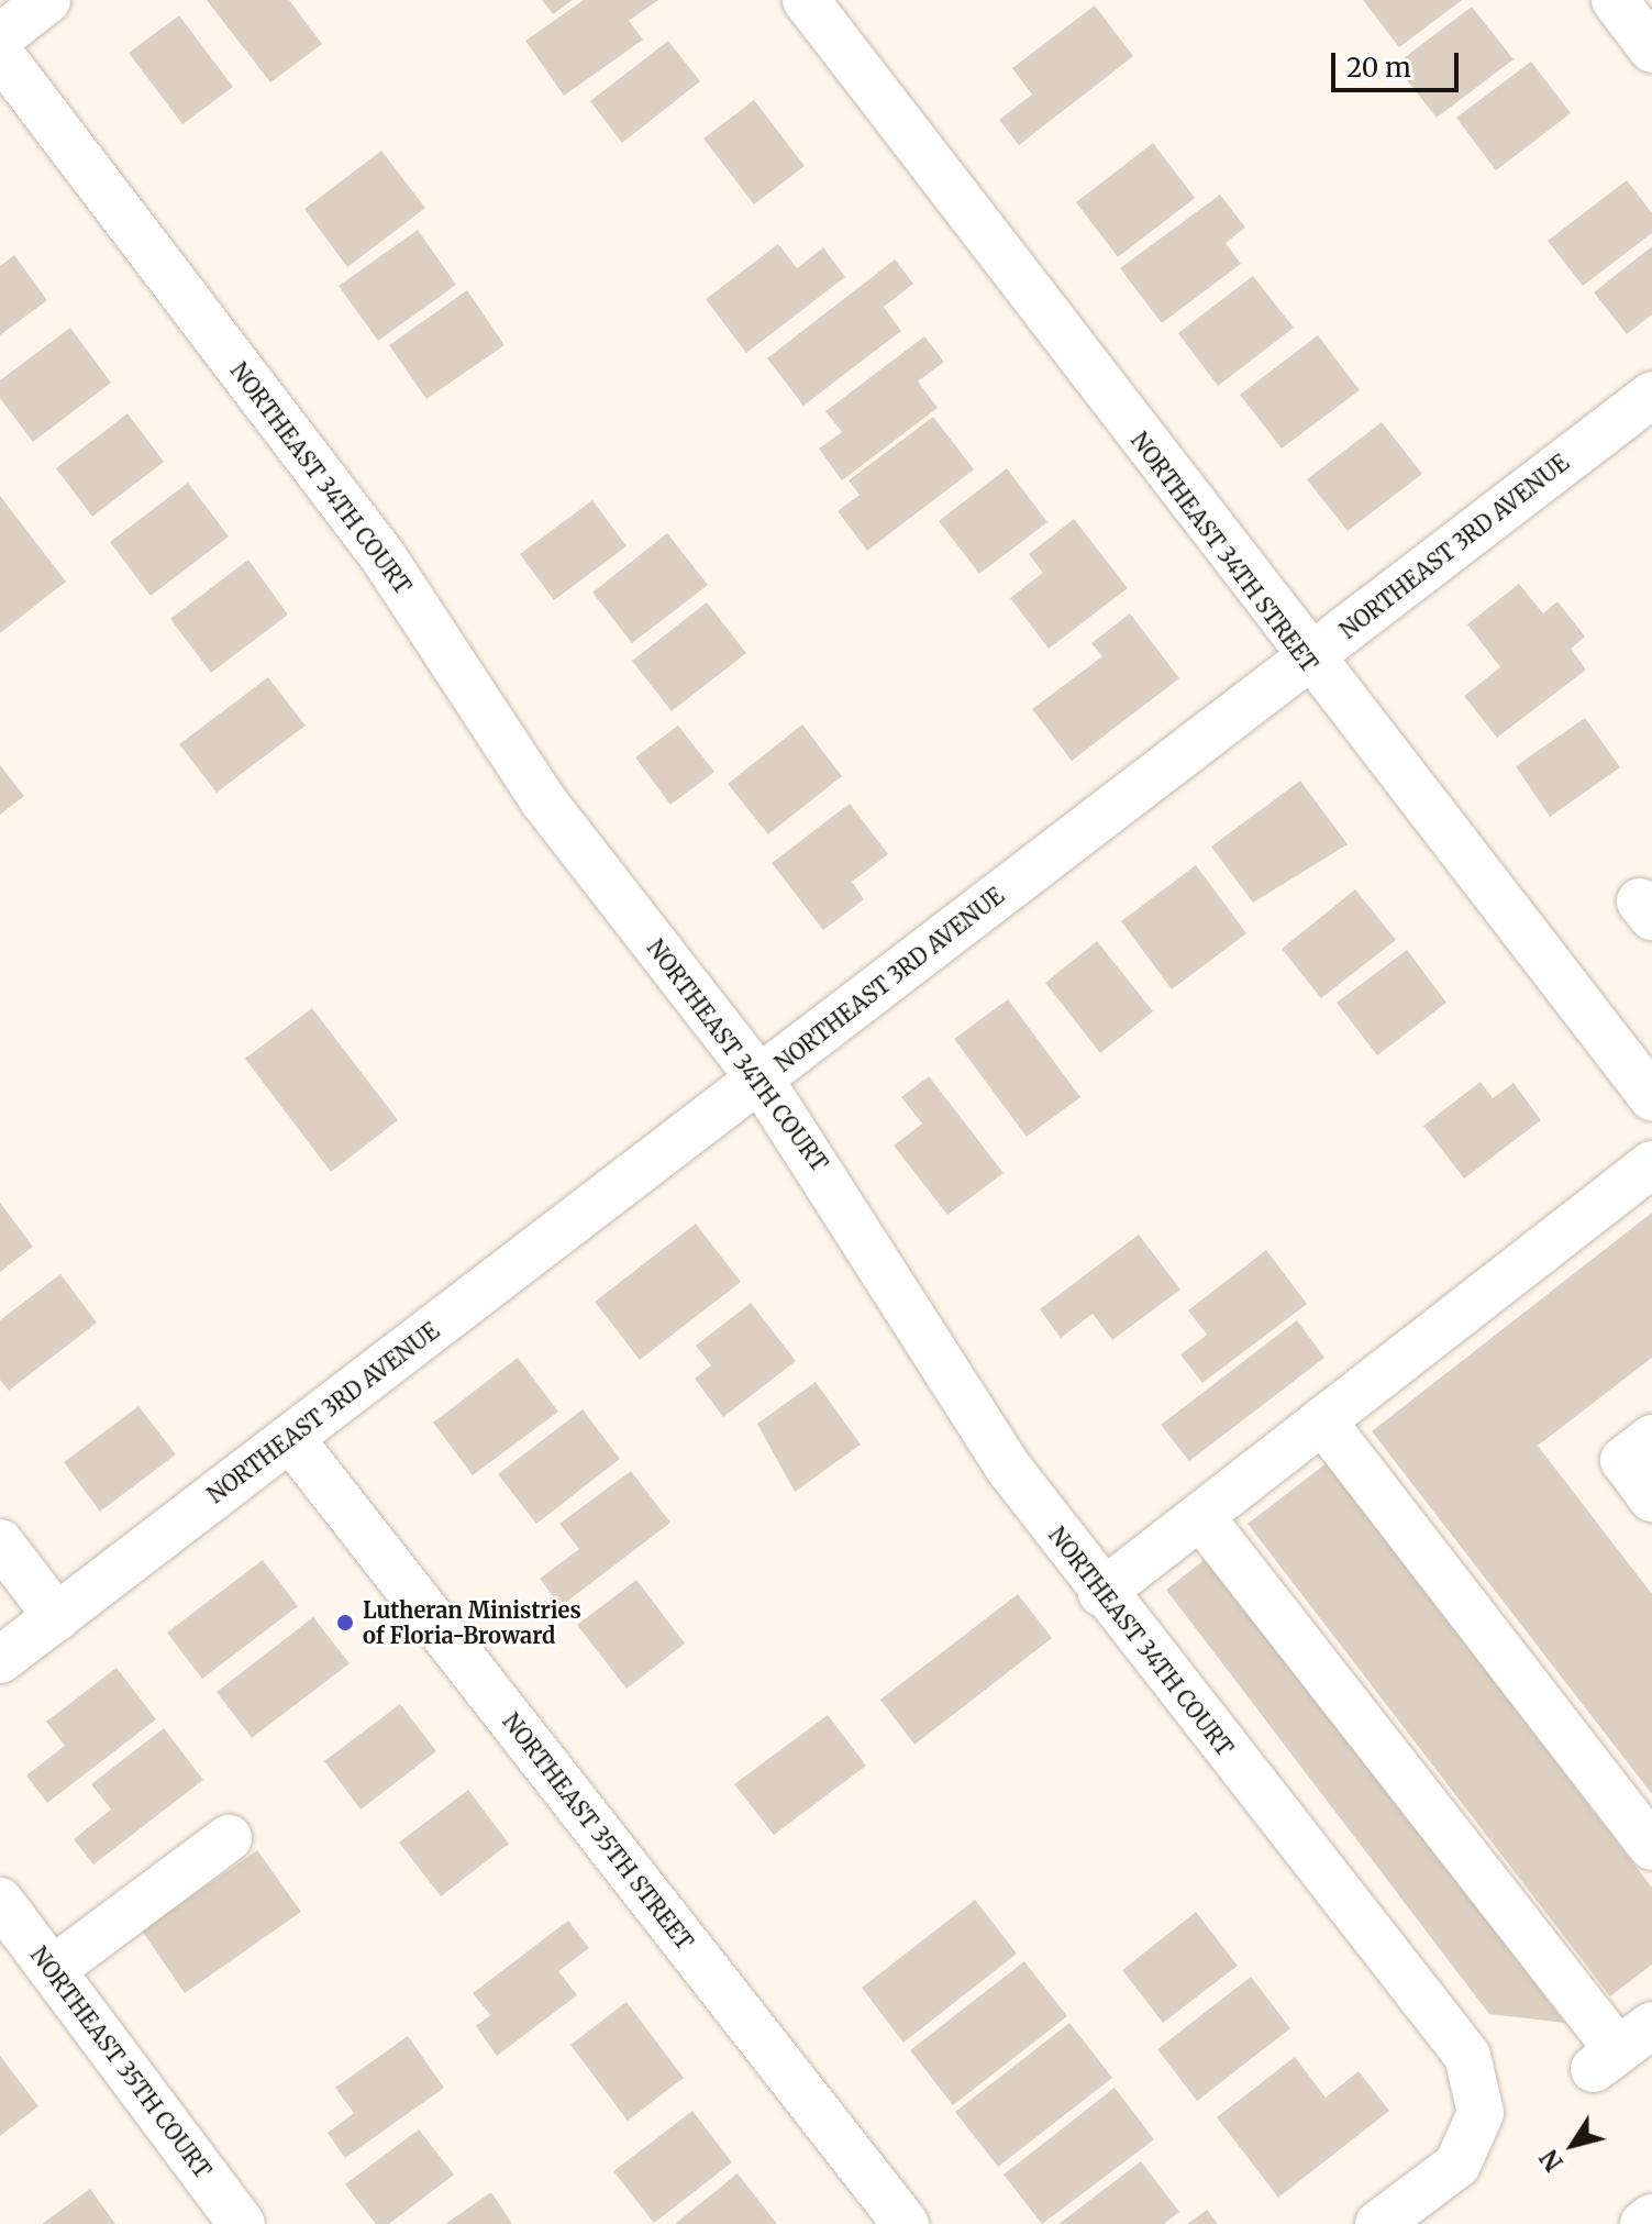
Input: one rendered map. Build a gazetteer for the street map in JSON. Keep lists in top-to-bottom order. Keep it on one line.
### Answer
{"streets":{"street":["NORTHEAST 34TH COURT","NORTHEAST 3RD AVENUE","NORTHEAST 34TH STREET","NORTHEAST 35TH STREET","NORTHEAST 35TH COURT"]},"crossings":[["NORTHEAST 34TH COURT","NORTHEAST 3RD AVENUE"],["NORTHEAST 3RD AVENUE","NORTHEAST 34TH STREET"],["NORTHEAST 3RD AVENUE","NORTHEAST 35TH STREET"]],"places":["Lutheran Ministries of Floria-Broward"],"scale_bar":"20 m","north":"bottom left"}
